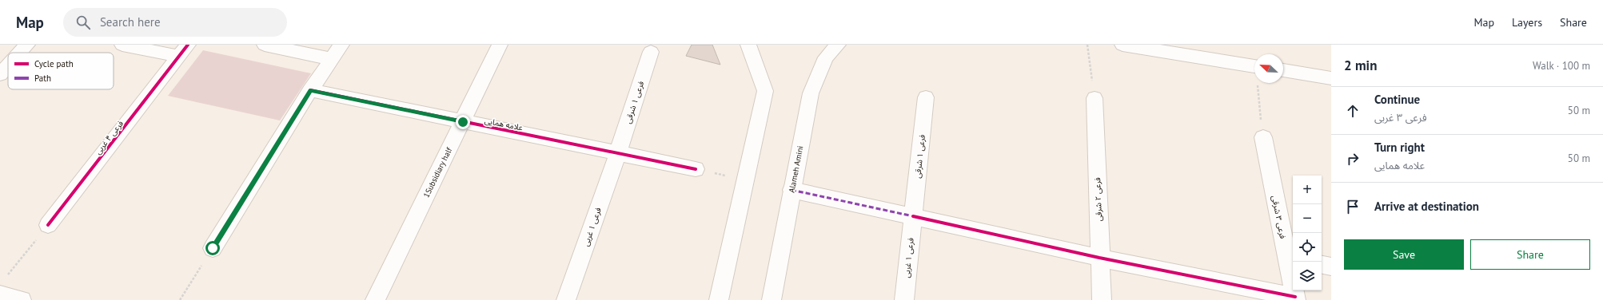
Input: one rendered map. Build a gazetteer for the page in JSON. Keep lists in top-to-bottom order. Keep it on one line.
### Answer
{"streets":{"street":["فرعی ۱ شرقی","علامه همایی","فرعی ۴ غربی","Alameh Amini","1Subsidiary half","فرعی ۲ شرقی","فرعی ۳ شرقی","فرعی ۱ غربی"]},"crossings":[["فرعی ۱ شرقی","علامه همایی"],["فرعی ۱ شرقی","فرعی ۱ غربی"],["علامه همایی","1Subsidiary half"],["علامه همایی","فرعی ۱ غربی"]],"legend":["Cycle path","Path"],"north":"top left","page":{"header":"Map","search":"Search here","nav":["Map","Layers","Share"],"heading":["2 min","Walk · 100 m"],"list":[["Continue","فرعی ۳ غربی","50 m"],["Turn right","علامه همایی","50 m"],"Arrive at destination"],"map_buttons":["+","−"],"buttons":["Save","Share"]}}
